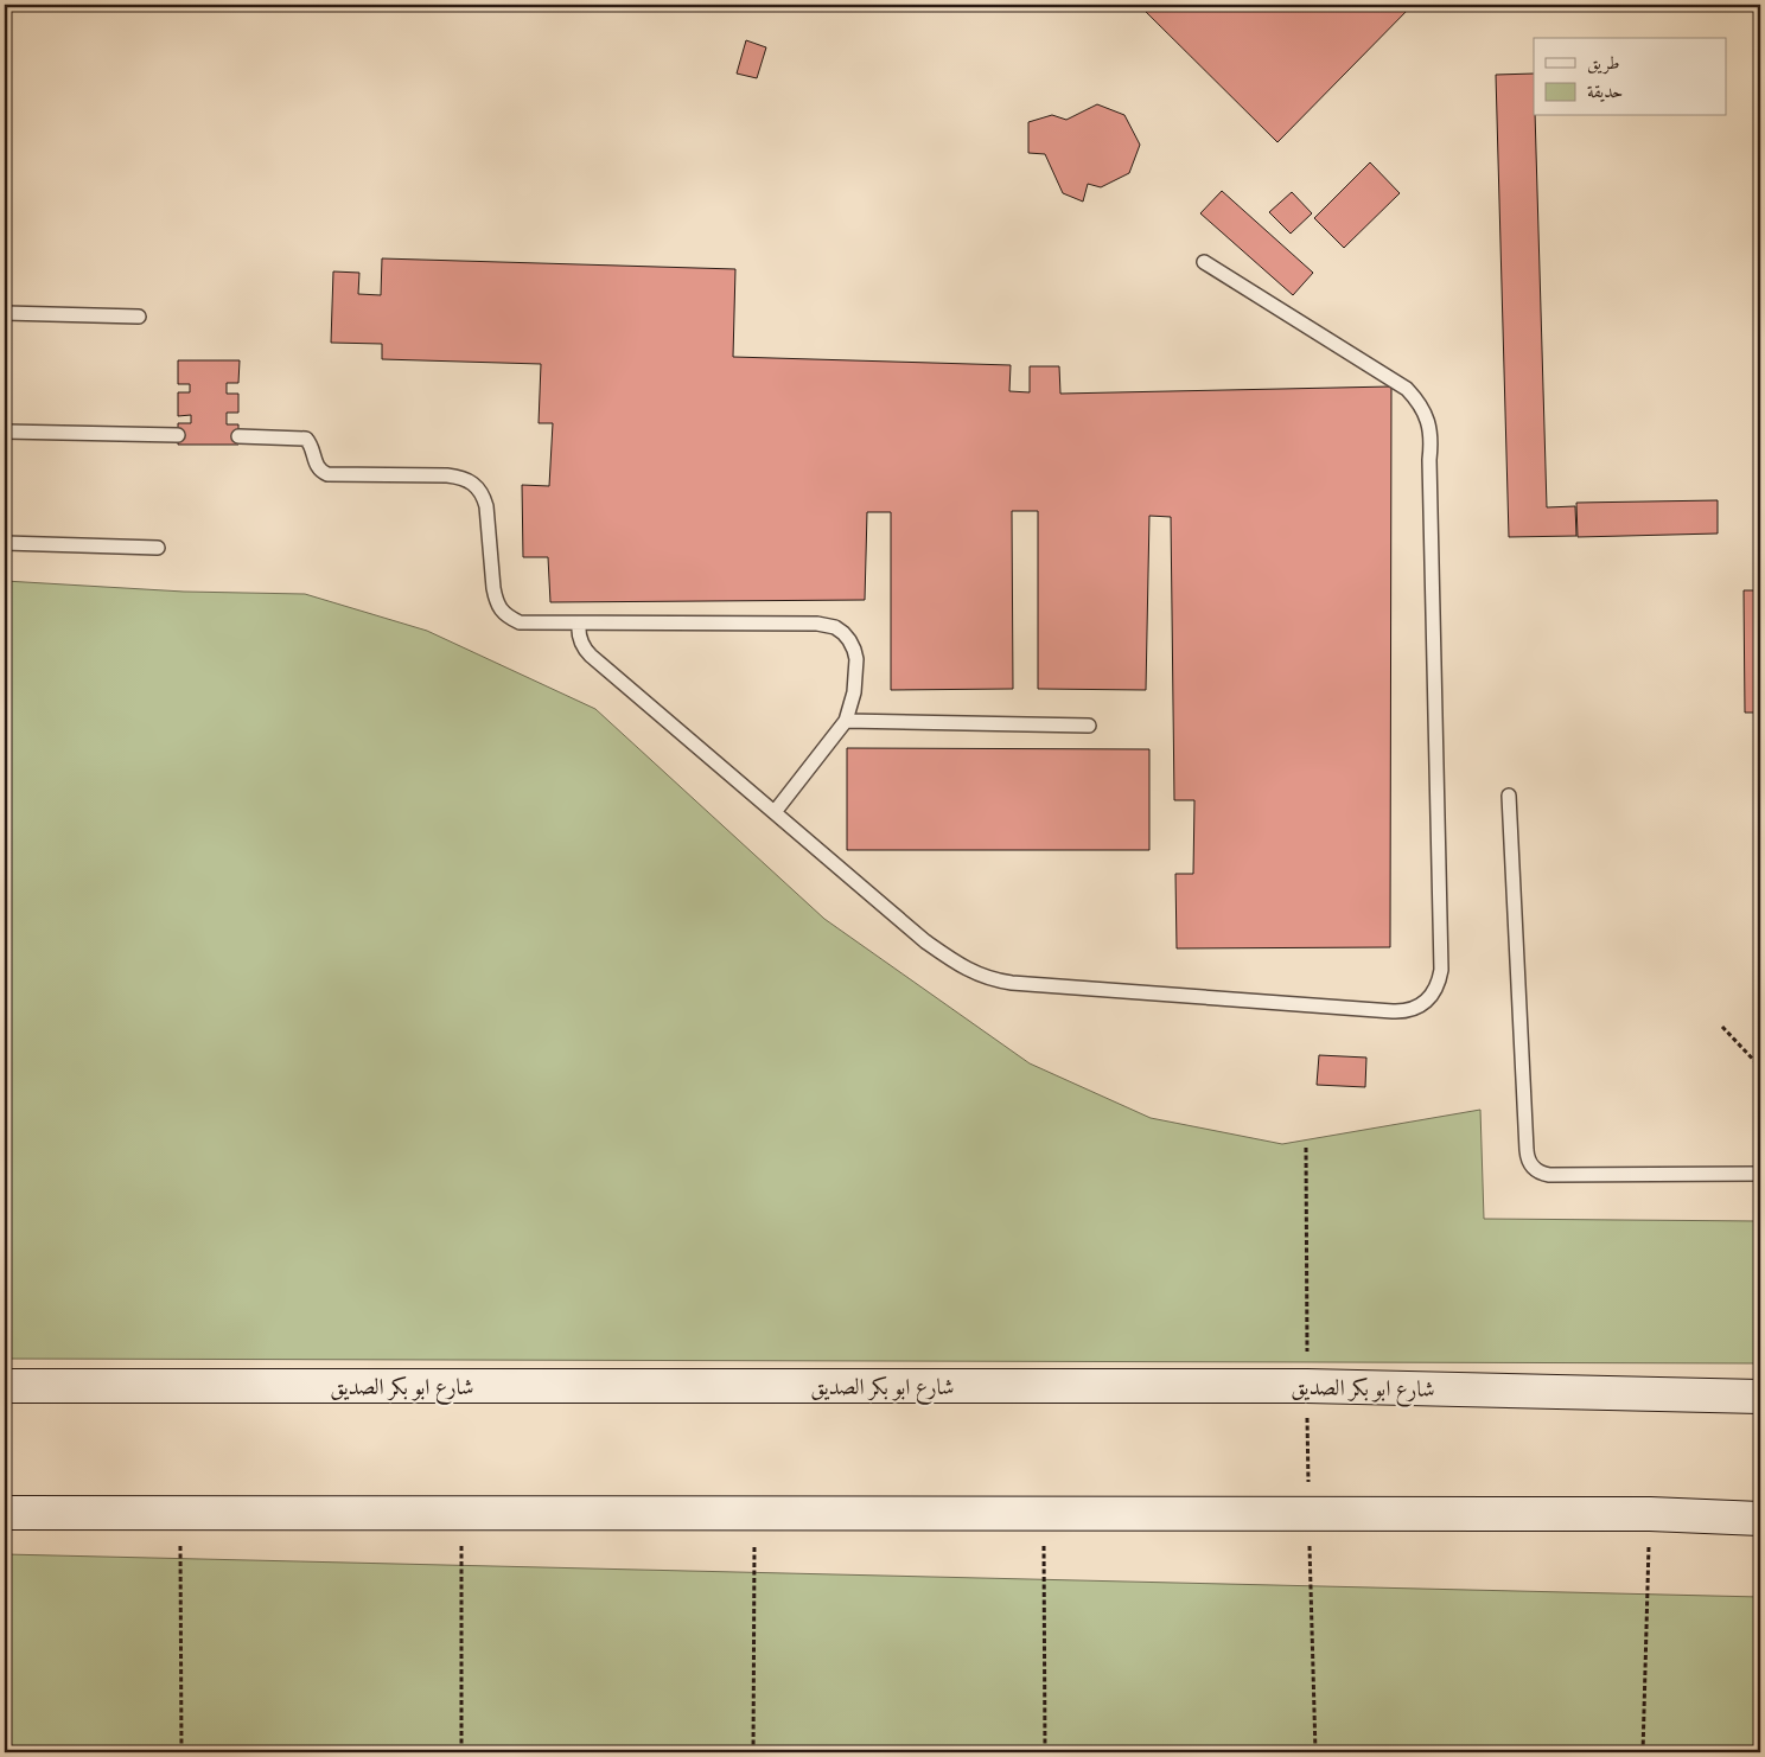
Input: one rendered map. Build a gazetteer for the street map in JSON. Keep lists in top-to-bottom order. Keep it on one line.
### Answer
{"streets":{"main road":["شارع ابو بكر الصديق"]},"legend":["طريق","حديقة"]}
